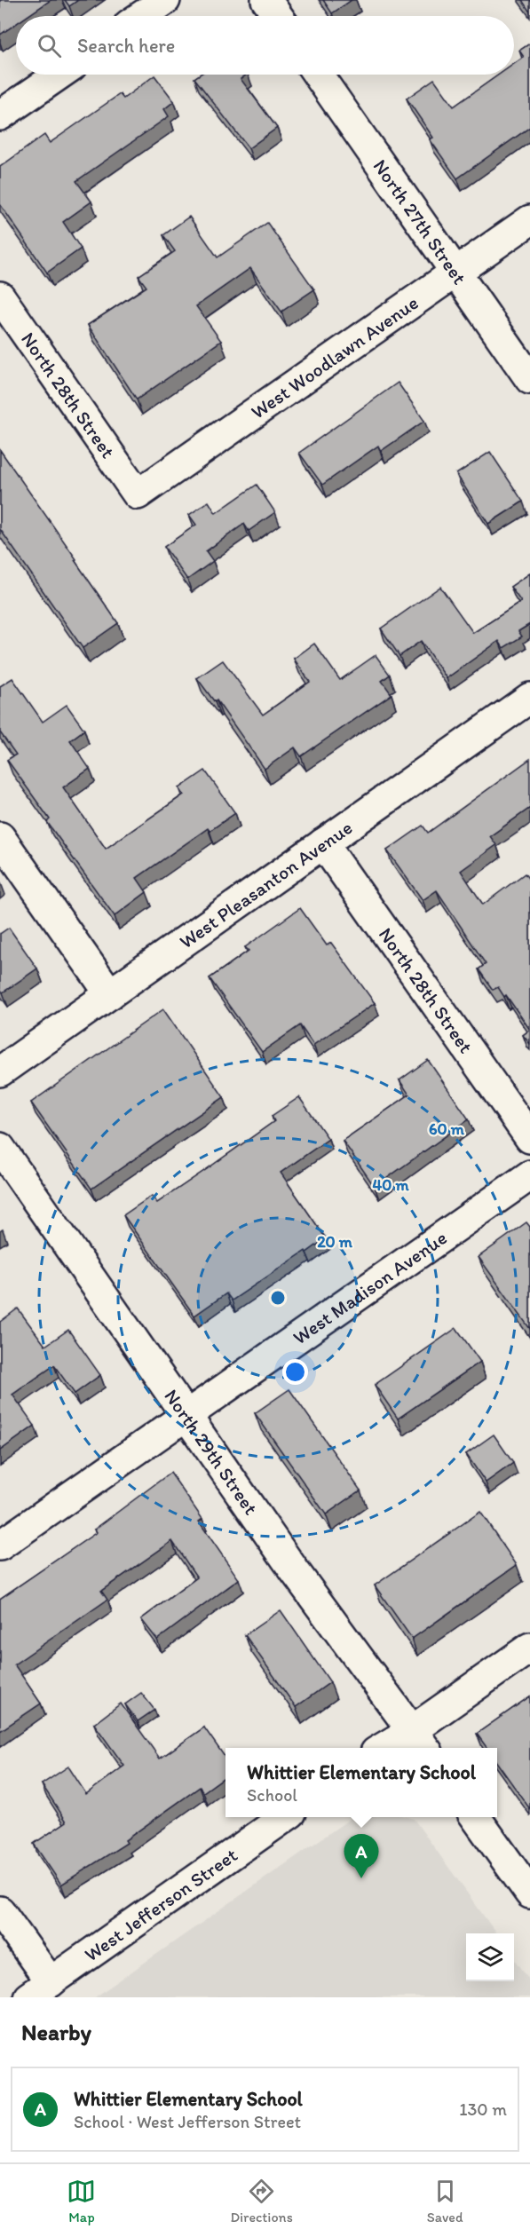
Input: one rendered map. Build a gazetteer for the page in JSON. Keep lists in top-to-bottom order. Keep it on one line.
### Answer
{"streets":{"street":["North 27th Street","West Woodlawn Avenue","North 28th Street","West Pleasanton Avenue","West Madison Avenue","North 29th Street","West Jefferson Street"]},"crossings":[["North 27th Street","West Woodlawn Avenue"],["West Woodlawn Avenue","North 28th Street"],["North 28th Street","West Pleasanton Avenue"],["West Madison Avenue","North 29th Street"]],"page":{"search":"Search here","popup":["Whittier Elementary School","School"],"pins":"A","heading":"Nearby","list":[{"mark":"A","name":"Whittier Elementary School","note":"School · West Jefferson Street","value":"130 m"}],"nav":["Map","Directions","Saved"]},"rings":["60 m","40 m","20 m"]}
